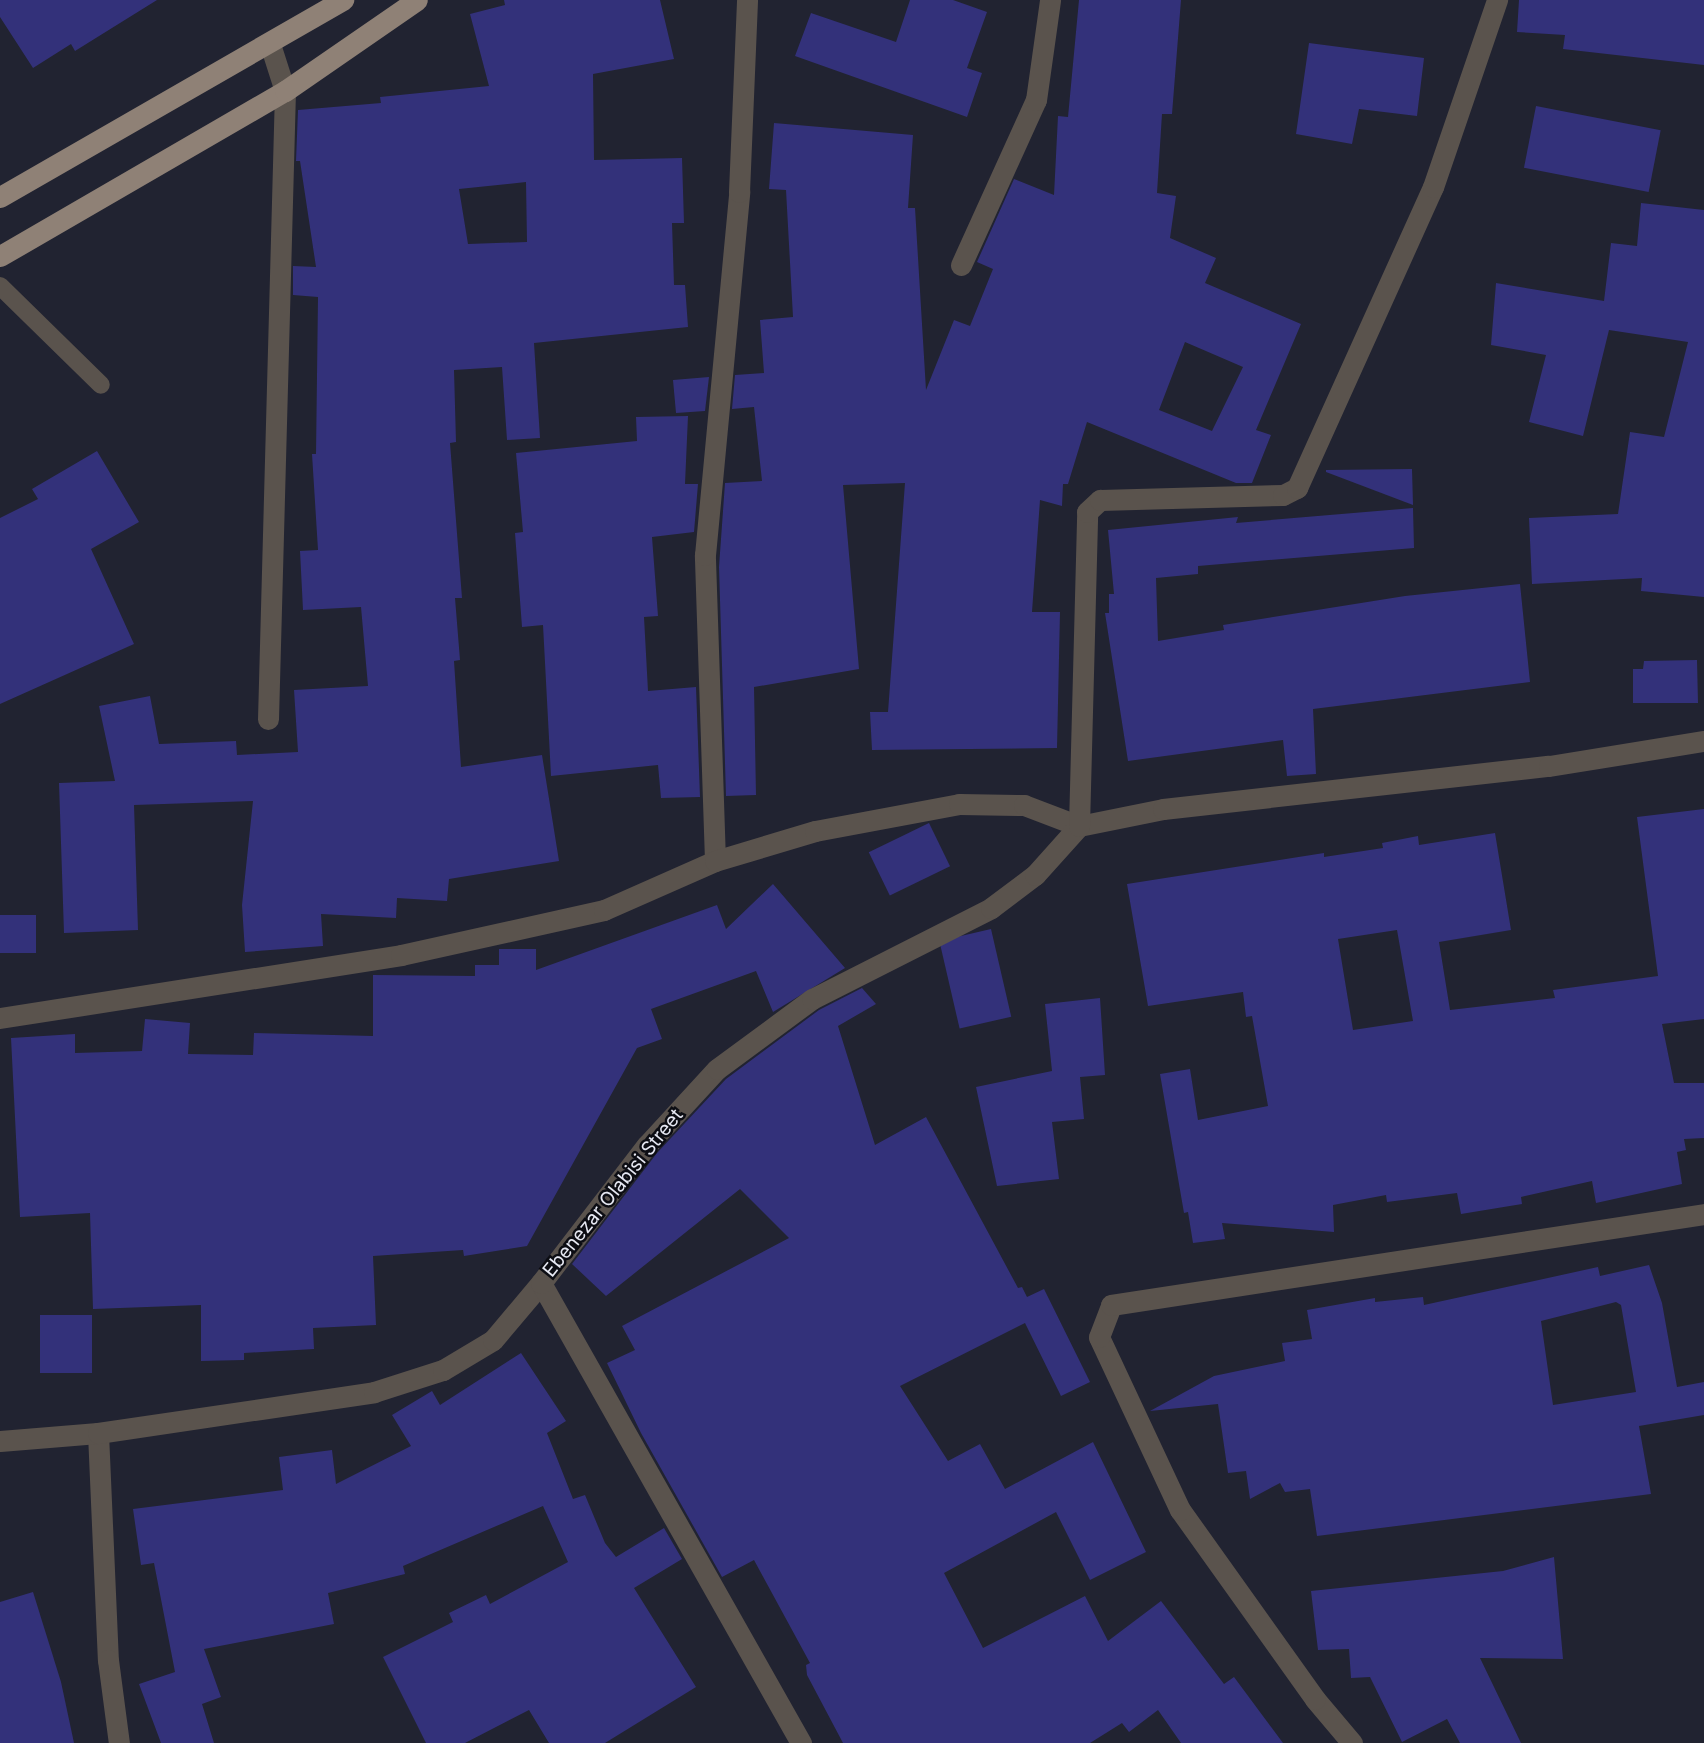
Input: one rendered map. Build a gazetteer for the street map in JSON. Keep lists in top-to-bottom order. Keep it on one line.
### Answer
{"streets":{"street":["Ebenezar Olabisi Street"]}}
